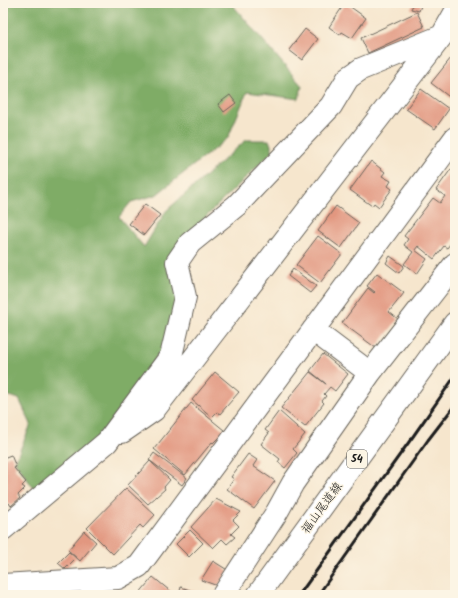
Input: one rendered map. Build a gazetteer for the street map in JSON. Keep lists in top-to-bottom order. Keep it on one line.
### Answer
{"streets":{"street":["54","福山尾道線"]}}
